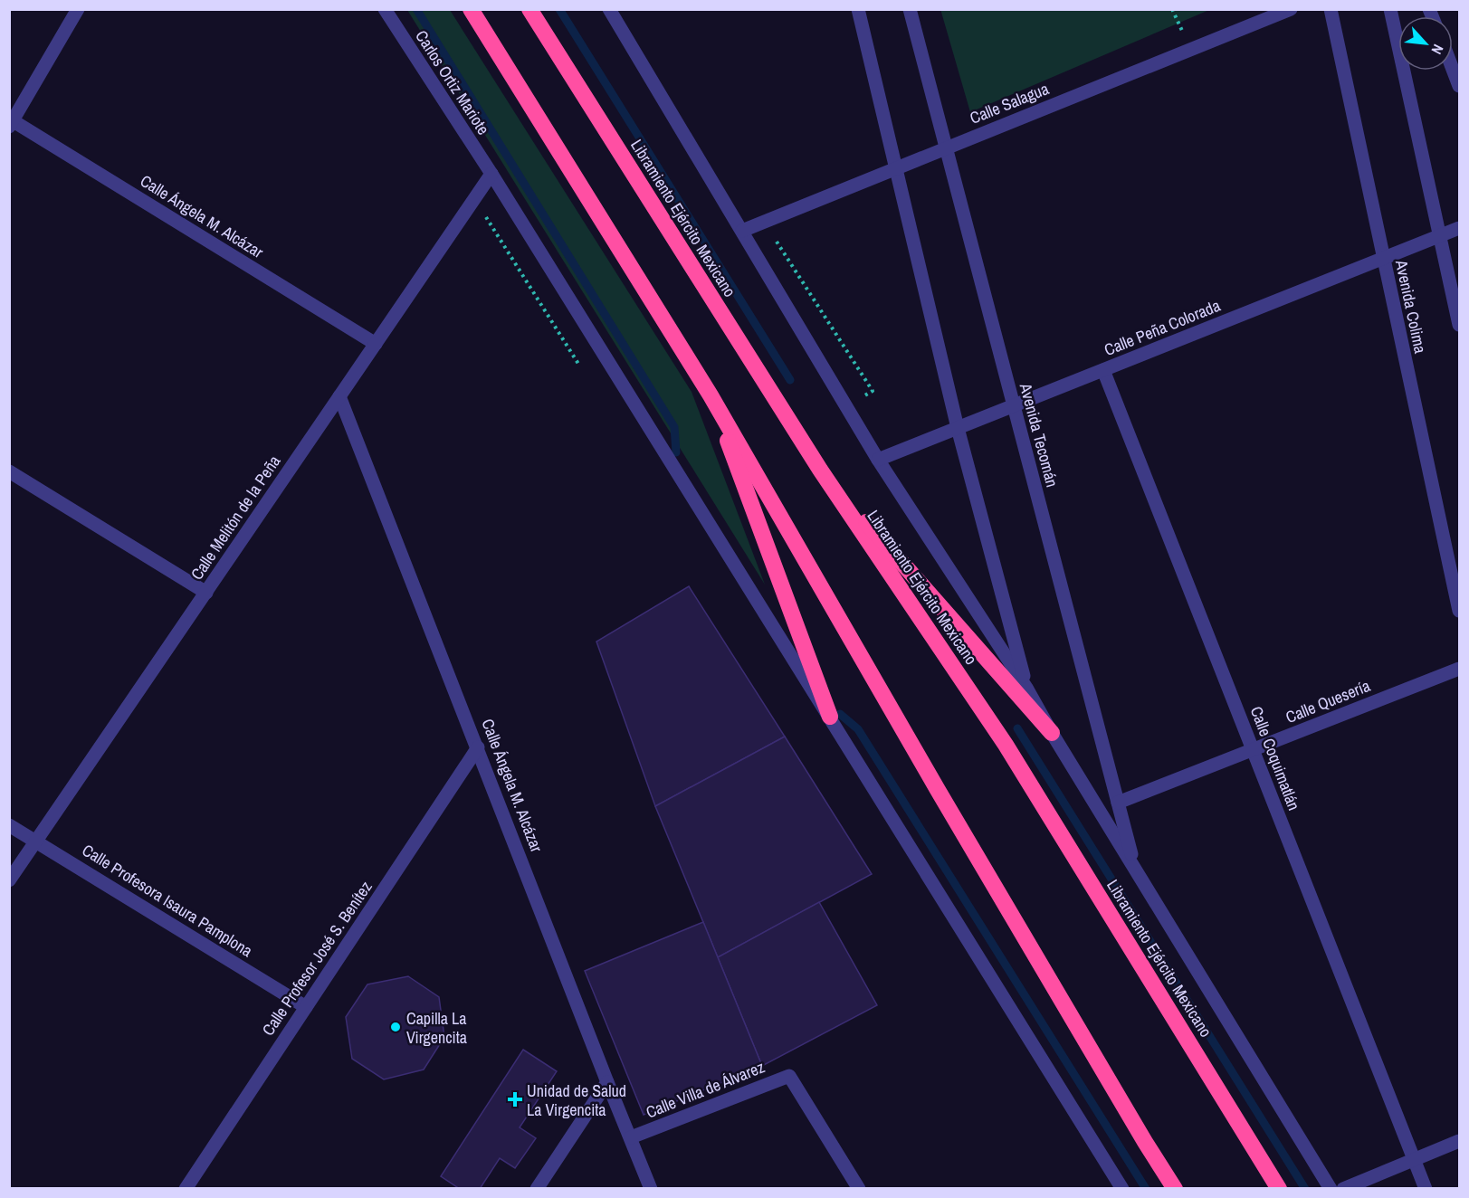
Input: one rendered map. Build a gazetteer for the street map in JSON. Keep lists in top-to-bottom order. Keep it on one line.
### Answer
{"streets":{"highway":["Libramiento Ejército Mexicano"],"street":["Carlos Ortiz Mariote","Calle Salagua","Calle Ángela M. Alcázar","Avenida Colima","Calle Peña Colorada","Avenida Tecomán","Calle Melitón de la Peña","Calle Quesería","Calle Coquimatlán","Calle Profesora Isaura Pamplona","Calle Profesor José S. Benítez","Calle Villa de Álvarez"]},"crossings":[["Carlos Ortiz Mariote","Calle Melitón de la Peña"],["Calle Salagua","Libramiento Ejército Mexicano"],["Calle Salagua","Avenida Tecomán"],["Calle Ángela M. Alcázar","Calle Melitón de la Peña"],["Calle Ángela M. Alcázar","Calle Profesor José S. Benítez"],["Calle Ángela M. Alcázar","Calle Villa de Álvarez"],["Libramiento Ejército Mexicano","Calle Peña Colorada"],["Libramiento Ejército Mexicano","Avenida Tecomán"],["Avenida Colima","Calle Peña Colorada"],["Calle Peña Colorada","Avenida Tecomán"],["Calle Peña Colorada","Calle Coquimatlán"],["Avenida Tecomán","Calle Quesería"],["Calle Melitón de la Peña","Calle Profesora Isaura Pamplona"],["Calle Quesería","Calle Coquimatlán"],["Calle Profesora Isaura Pamplona","Calle Profesor José S. Benítez"]],"places":{"other":["Capilla La Virgencita"],"health":["Unidad de Salud La Virgencita"]},"north":"bottom right"}
